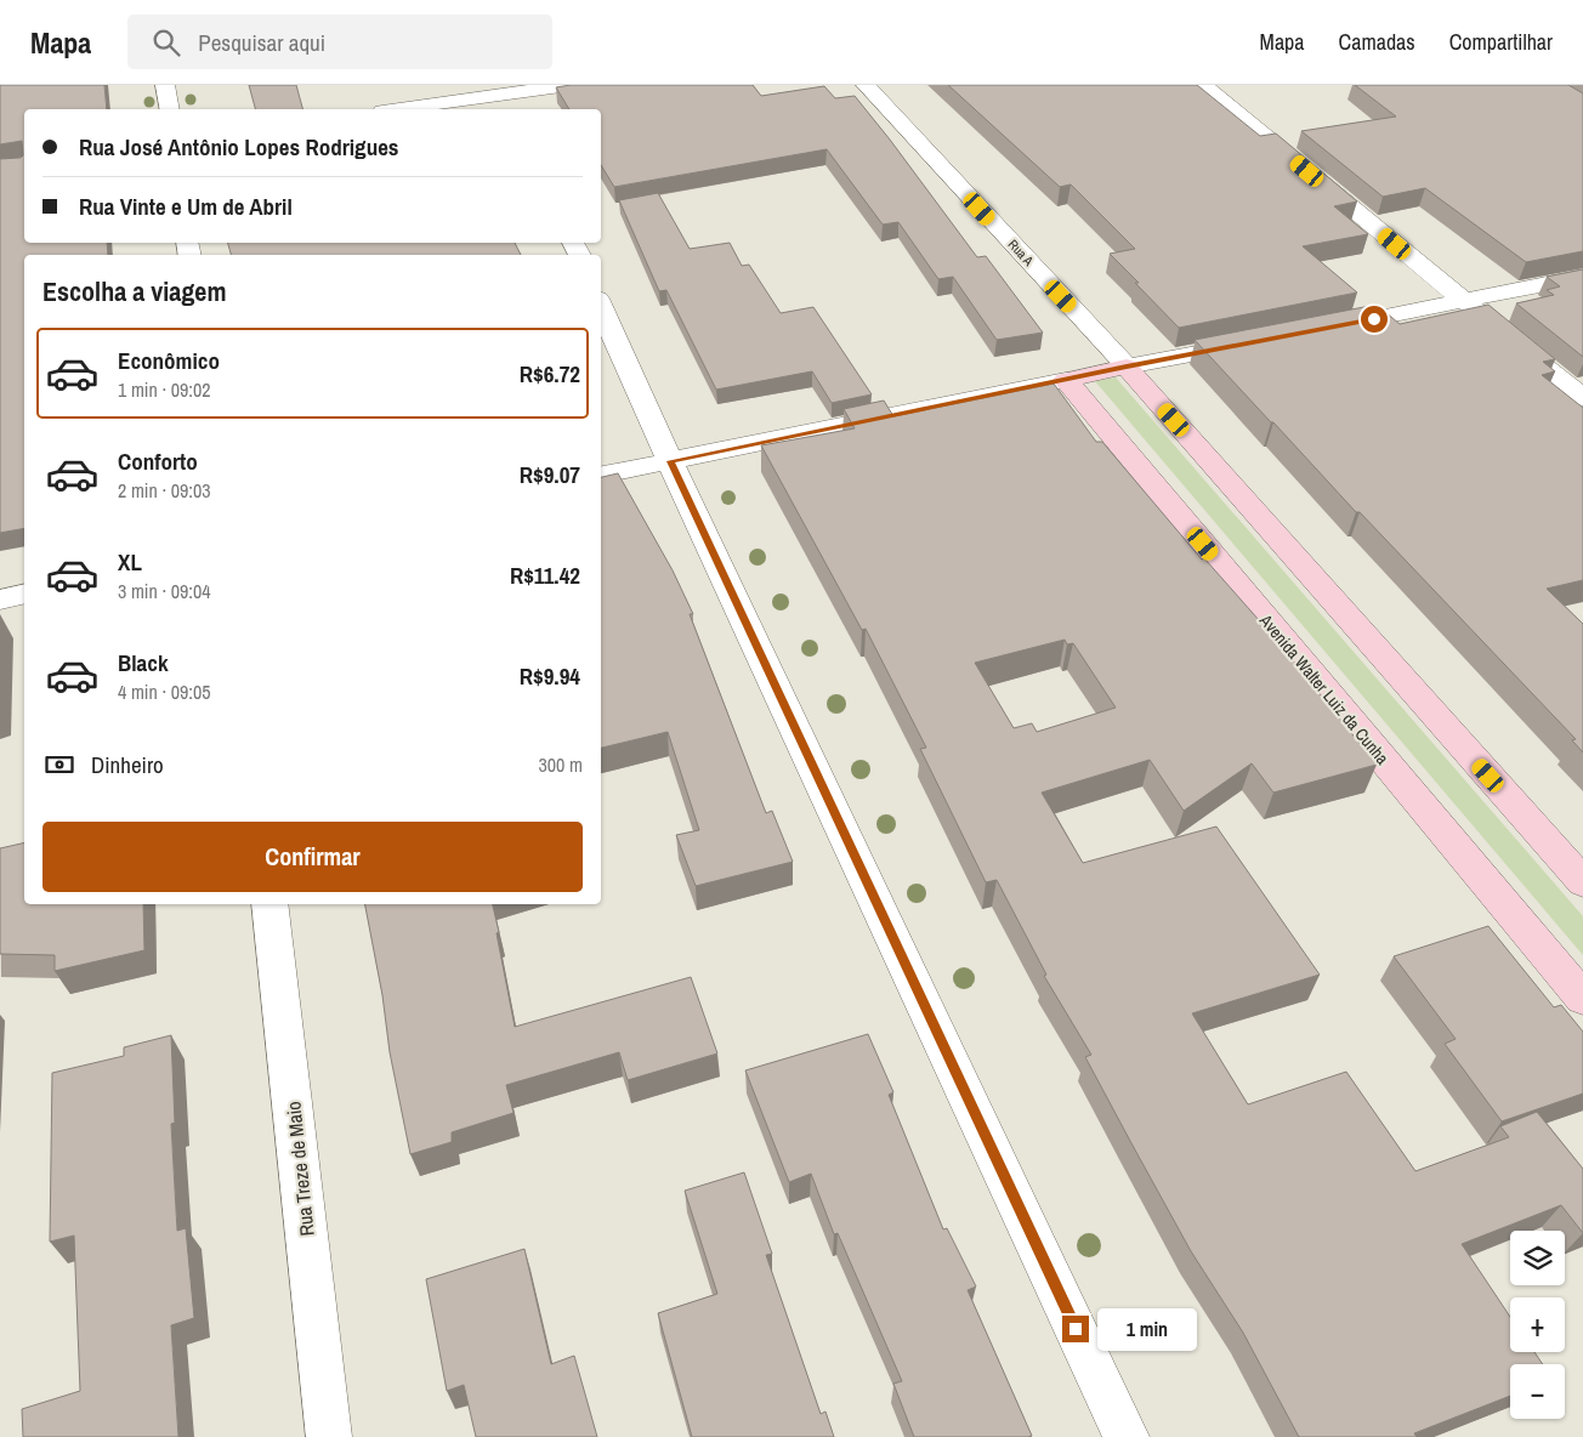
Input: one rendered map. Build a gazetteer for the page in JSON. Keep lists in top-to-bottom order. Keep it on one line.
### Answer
{"streets":{"street":["Rua A","Avenida Walter Luiz da Cunha","Rua Treze de Maio"]},"page":{"header":"Mapa","search":"Pesquisar aqui","nav":["Mapa","Camadas","Compartilhar"],"banner":["Rua José Antônio Lopes Rodrigues","Rua Vinte e Um de Abril"],"heading":"Escolha a viagem","list":[{"name":"Econômico","note":"1 min · 09:02","value":"R$6.72"},{"name":"Conforto","note":"2 min · 09:03","value":"R$9.07"},{"name":"XL","note":"3 min · 09:04","value":"R$11.42"},{"name":"Black","note":"4 min · 09:05","value":"R$9.94"}],"pay":["Dinheiro","300 m"],"buttons":"Confirmar","map_buttons":["+","−"],"bubble":"1 min"}}
